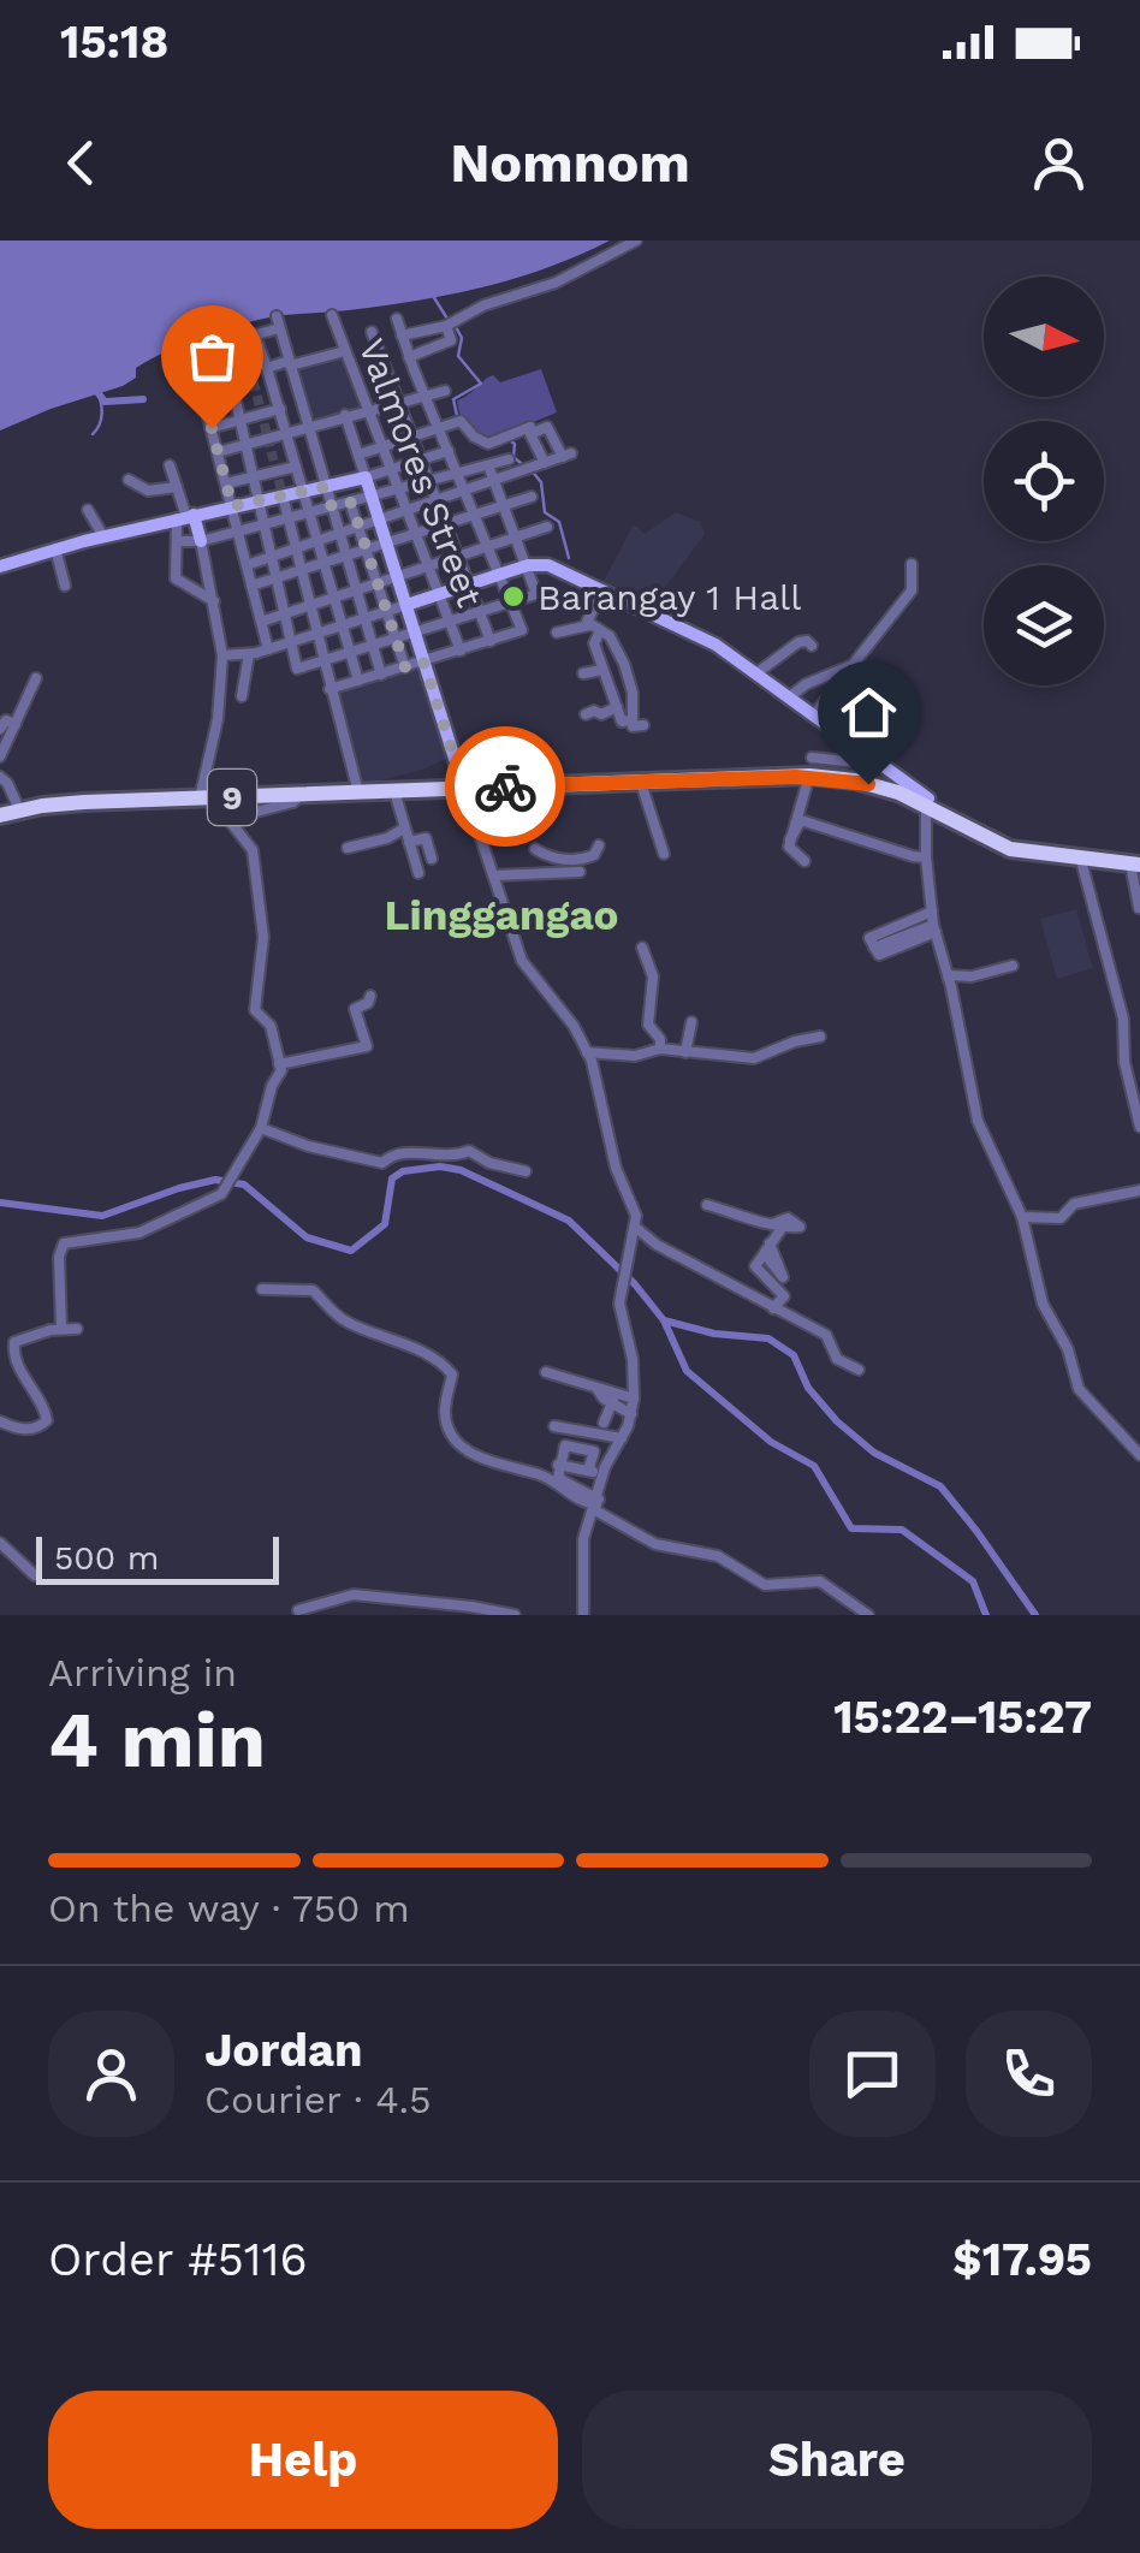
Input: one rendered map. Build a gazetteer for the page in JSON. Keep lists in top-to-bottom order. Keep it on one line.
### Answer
{"streets":{"highway":["9"],"street":["Valmores Street"]},"districts":["Linggangao"],"places":["Barangay 1 Hall"],"scale_bar":"500 m","north":"right","page":{"status":"15:18","header":"Nomnom","scale":"500 m","heading":["4 min","Arriving in","15:22–15:27"],"panel":["Jordan","Courier · 4.5","Order #5116","$17.95"],"bar":"On the way · 750 m","buttons":["Help","Share"]}}
